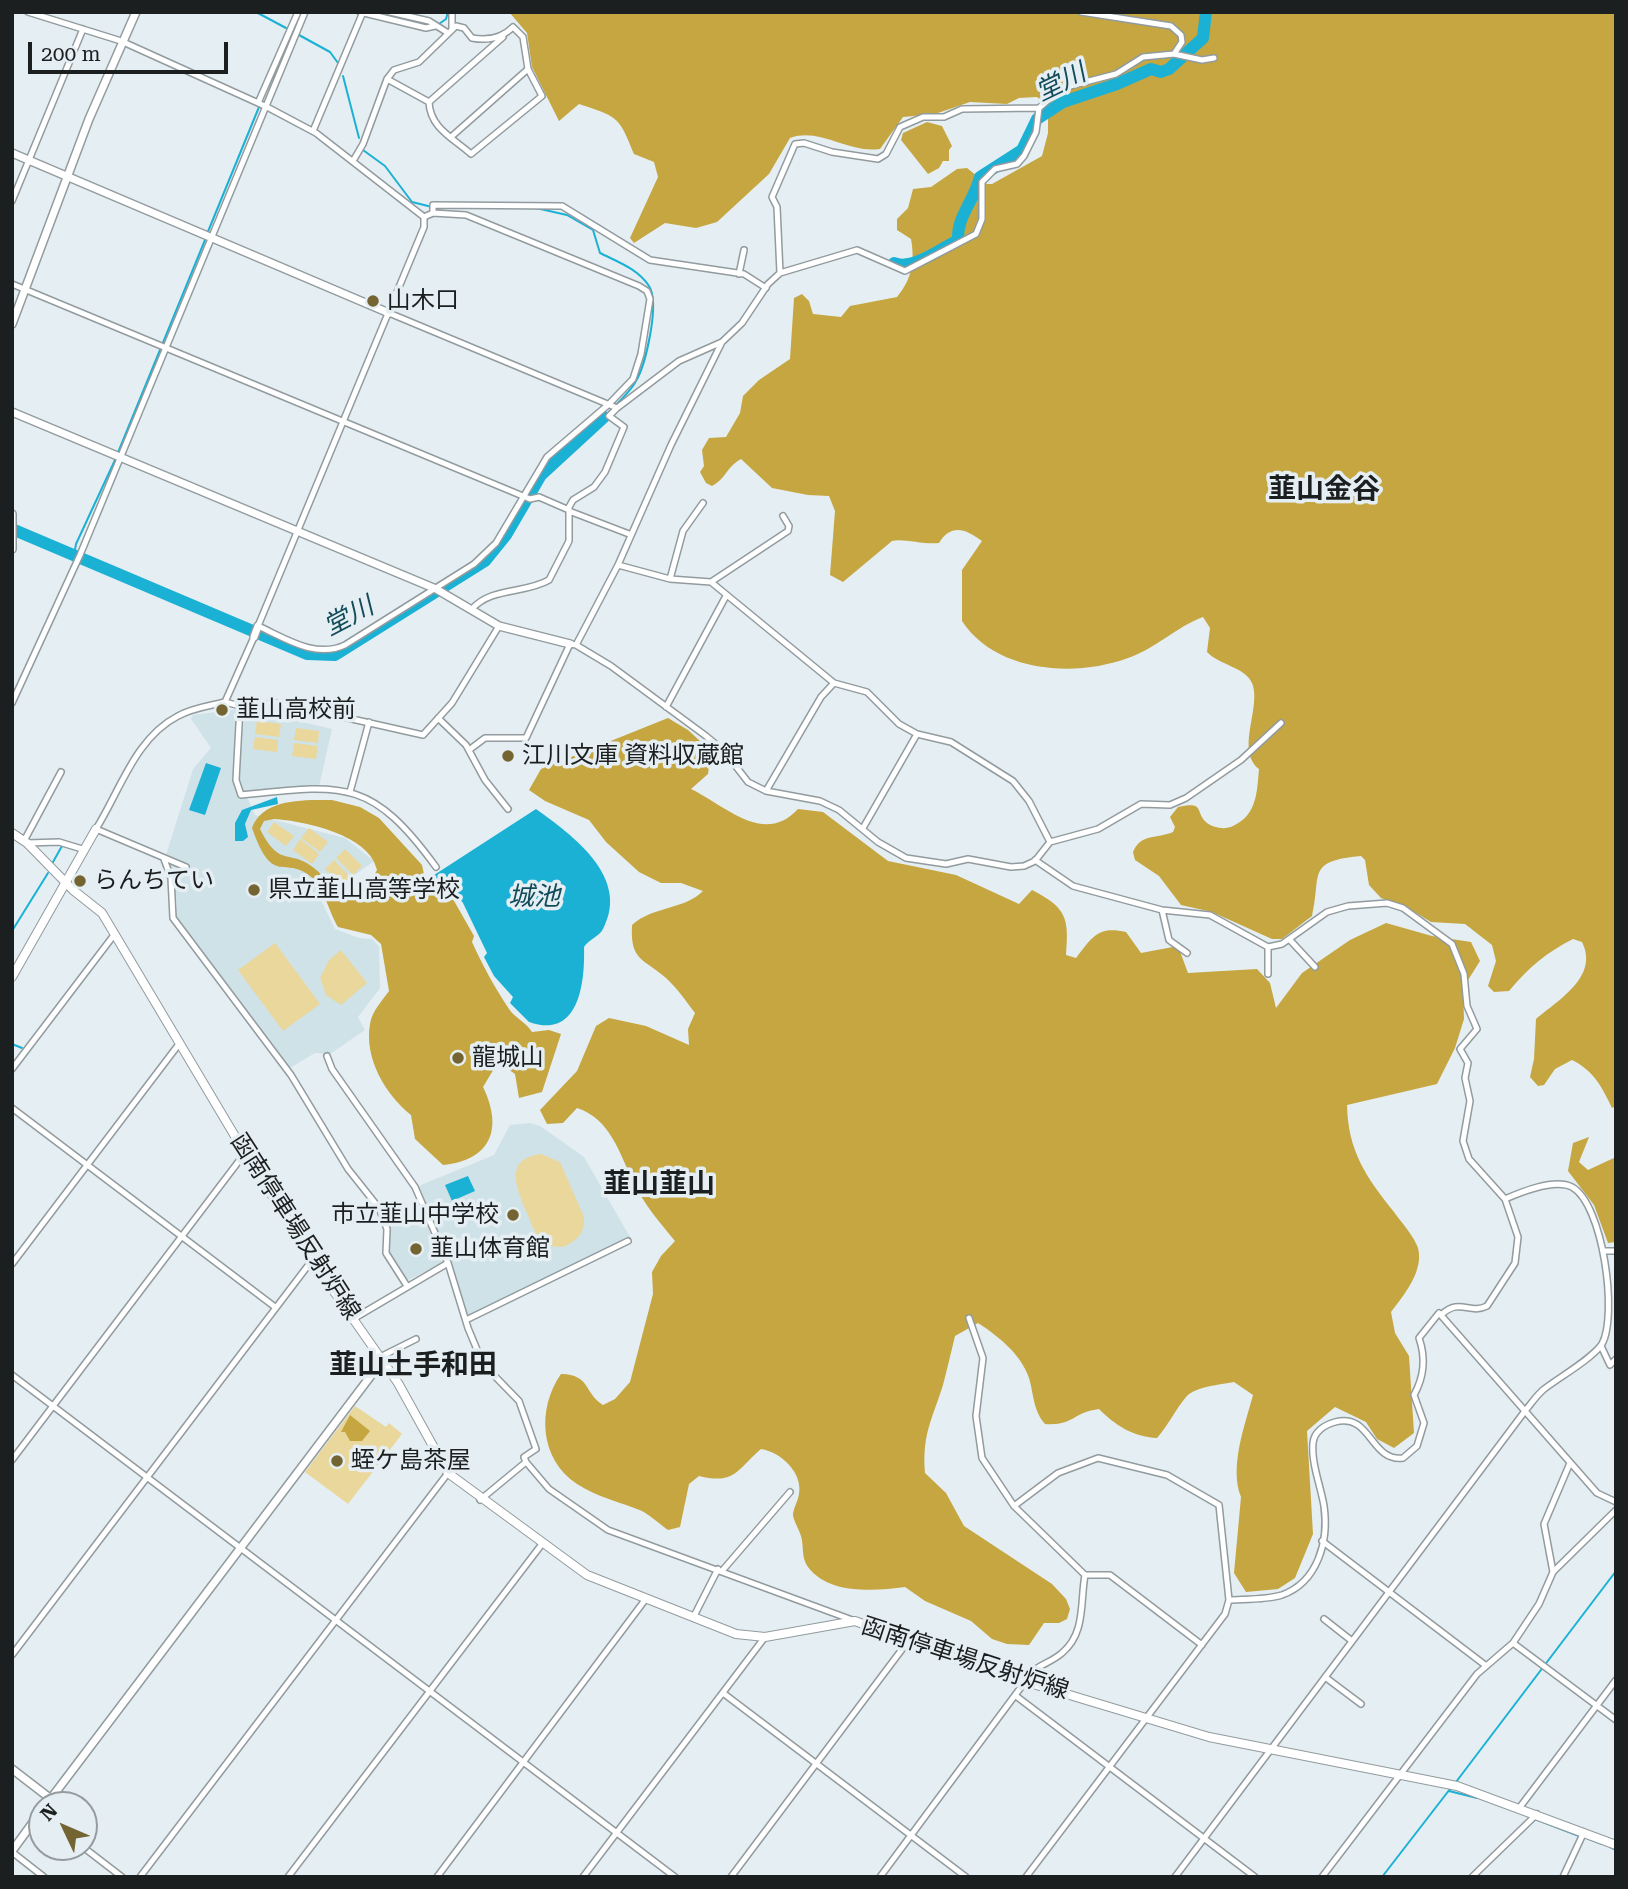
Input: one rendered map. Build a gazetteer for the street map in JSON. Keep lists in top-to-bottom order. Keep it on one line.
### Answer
{"streets":{"main road":["函南停車場反射炉線"]},"districts":["韮山金谷","韮山韮山","韮山土手和田"],"water":["堂川","城池"],"places":["山木口","韮山高校前","江川文庫 資料収蔵館","らんちてい","県立韮山高等学校","龍城山","市立韮山中学校","韮山体育館","蛭ケ島茶屋"],"scale_bar":"200 m","north":"top left"}
